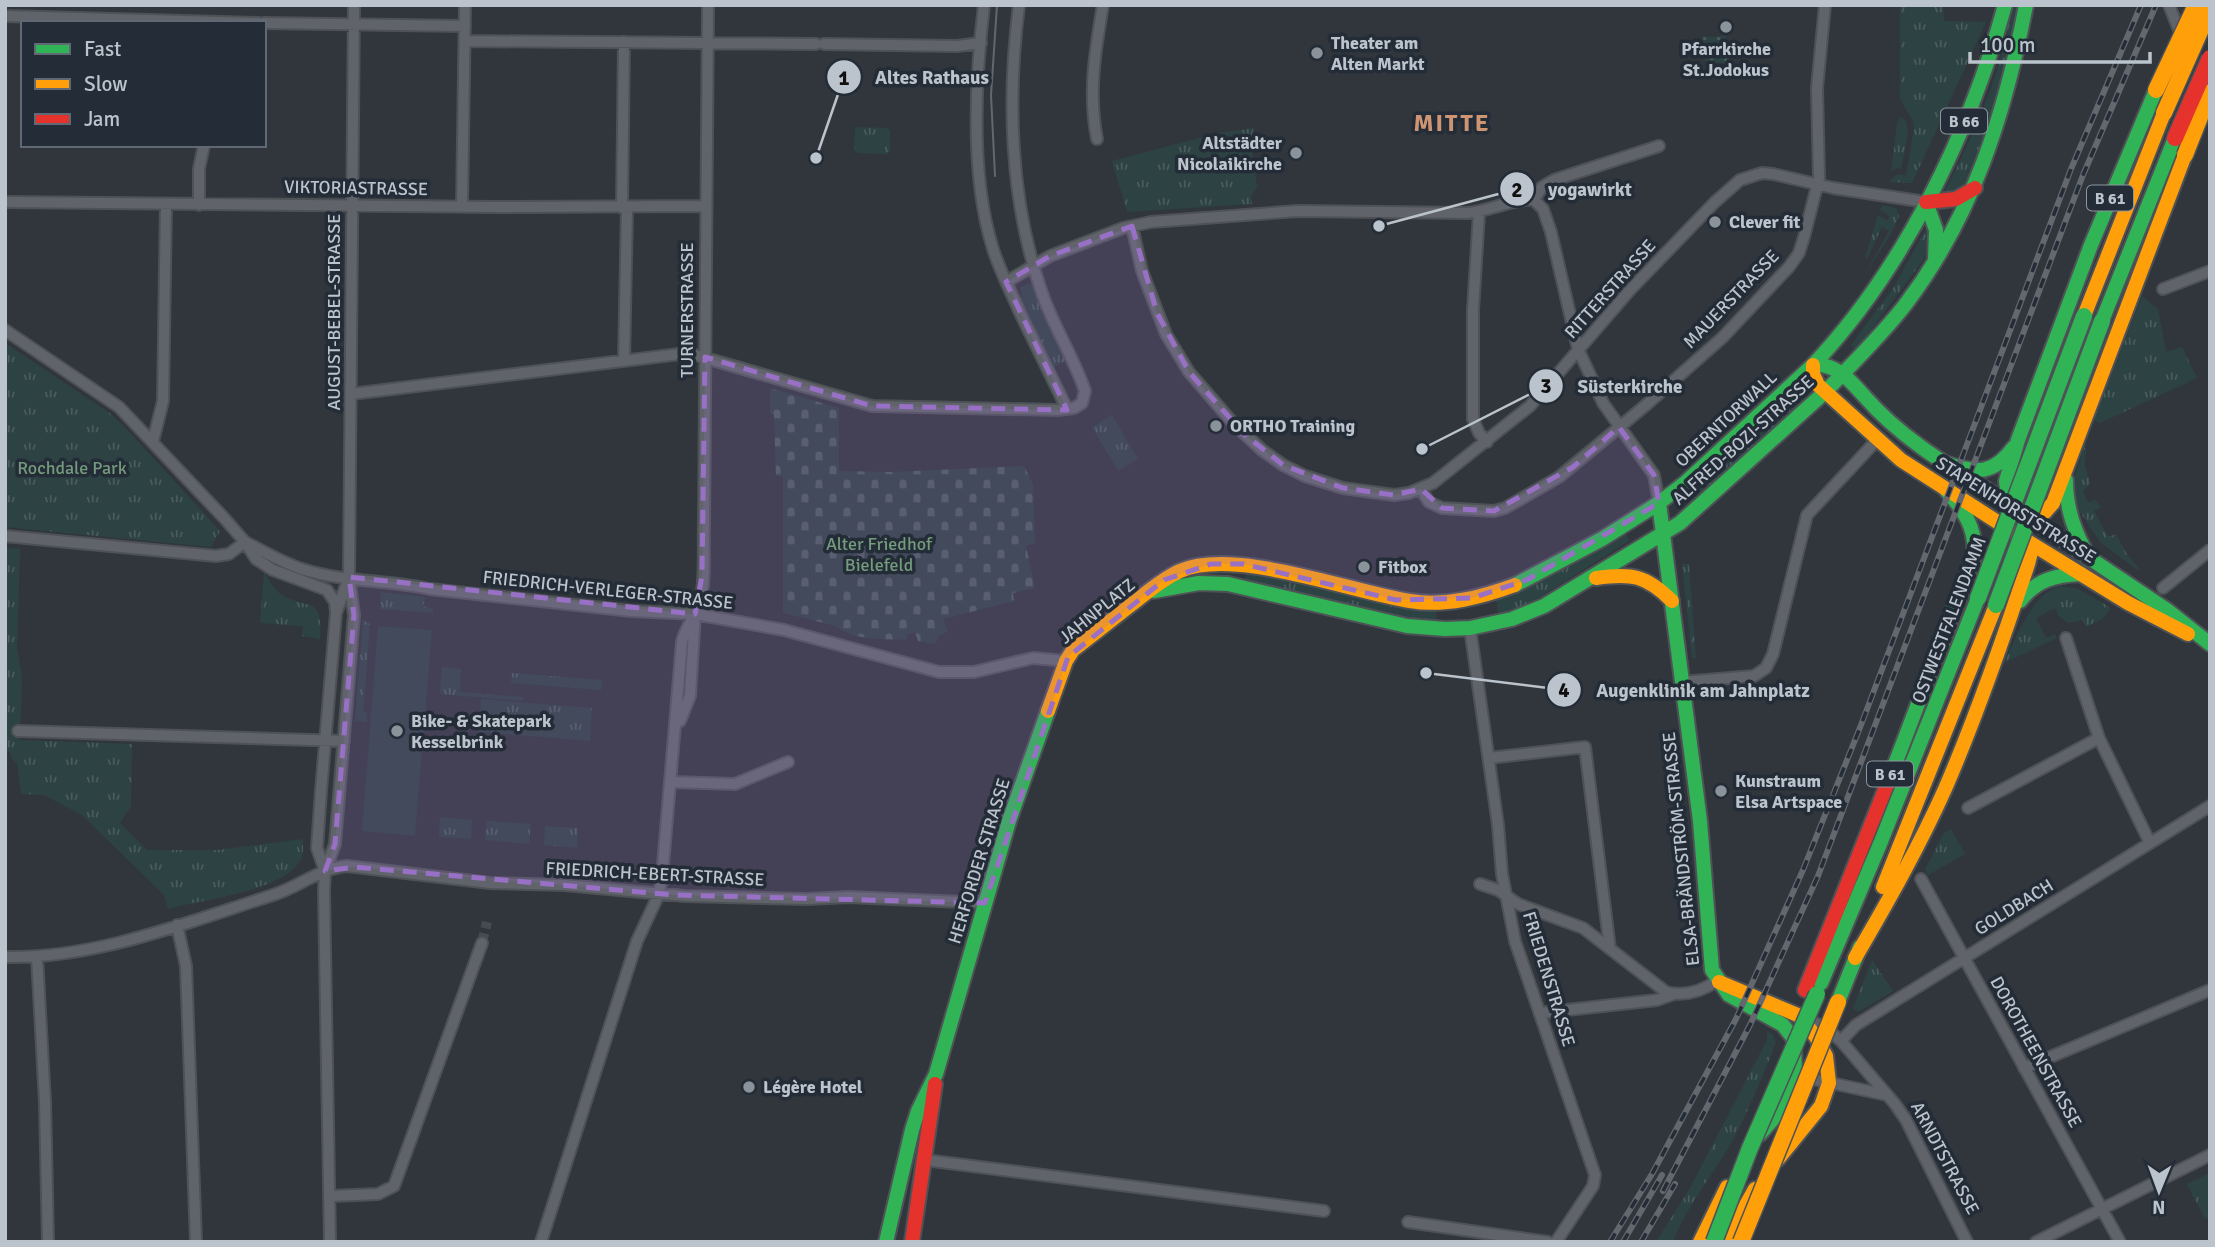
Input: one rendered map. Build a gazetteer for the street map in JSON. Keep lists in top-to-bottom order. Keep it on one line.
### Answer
{"streets":{"main road":["B 66","B 61","OBERNTORWALL","ALFRED-BOZI-STRASSE","STAPENHORSTSTRASSE","JAHNPLATZ","OSTWESTFALENDAMM","ELSA-BRÄNDSTRÖM-STRASSE","HERFORDER STRASSE","ARNDTSTRASSE"],"street":["VIKTORIASTRASSE","RITTERSTRASSE","MAUERSTRASSE","TURNERSTRASSE","AUGUST-BEBEL-STRASSE","FRIEDRICH-VERLEGER-STRASSE","FRIEDRICH-EBERT-STRASSE","GOLDBACH","FRIEDENSTRASSE","DOROTHEENSTRASSE"]},"crossings":[["VIKTORIASTRASSE","TURNERSTRASSE"],["VIKTORIASTRASSE","AUGUST-BEBEL-STRASSE"],["B 61","STAPENHORSTSTRASSE"],["B 61","OSTWESTFALENDAMM"],["RITTERSTRASSE","MAUERSTRASSE"],["RITTERSTRASSE","OBERNTORWALL"],["TURNERSTRASSE","FRIEDRICH-VERLEGER-STRASSE"],["TURNERSTRASSE","FRIEDRICH-EBERT-STRASSE"],["AUGUST-BEBEL-STRASSE","FRIEDRICH-VERLEGER-STRASSE"],["AUGUST-BEBEL-STRASSE","FRIEDRICH-EBERT-STRASSE"],["OBERNTORWALL","JAHNPLATZ"],["OBERNTORWALL","ELSA-BRÄNDSTRÖM-STRASSE"],["ALFRED-BOZI-STRASSE","STAPENHORSTSTRASSE"],["ALFRED-BOZI-STRASSE","JAHNPLATZ"],["ALFRED-BOZI-STRASSE","ELSA-BRÄNDSTRÖM-STRASSE"],["ALFRED-BOZI-STRASSE","FRIEDENSTRASSE"],["FRIEDRICH-VERLEGER-STRASSE","JAHNPLATZ"],["FRIEDRICH-VERLEGER-STRASSE","HERFORDER STRASSE"],["JAHNPLATZ","HERFORDER STRASSE"],["ELSA-BRÄNDSTRÖM-STRASSE","ARNDTSTRASSE"],["HERFORDER STRASSE","FRIEDRICH-EBERT-STRASSE"],["GOLDBACH","DOROTHEENSTRASSE"],["GOLDBACH","ARNDTSTRASSE"]],"districts":["MITTE"],"parks":["Rochdale Park","Alter Friedhof Bielefeld"],"places":["Pfarrkirche St.Jodokus","Theater am Alten Markt","Altstädter Nicolaikirche","Altes Rathaus","Clever fit","yogawirkt","ORTHO Training","Süsterkirche","Fitbox","Augenklinik am Jahnplatz","Bike- & Skatepark Kesselbrink","Kunstraum Elsa Artspace","Légère Hotel"],"legend":["Fast","Slow","Jam"],"scale_bar":"100 m","north":"bottom"}
